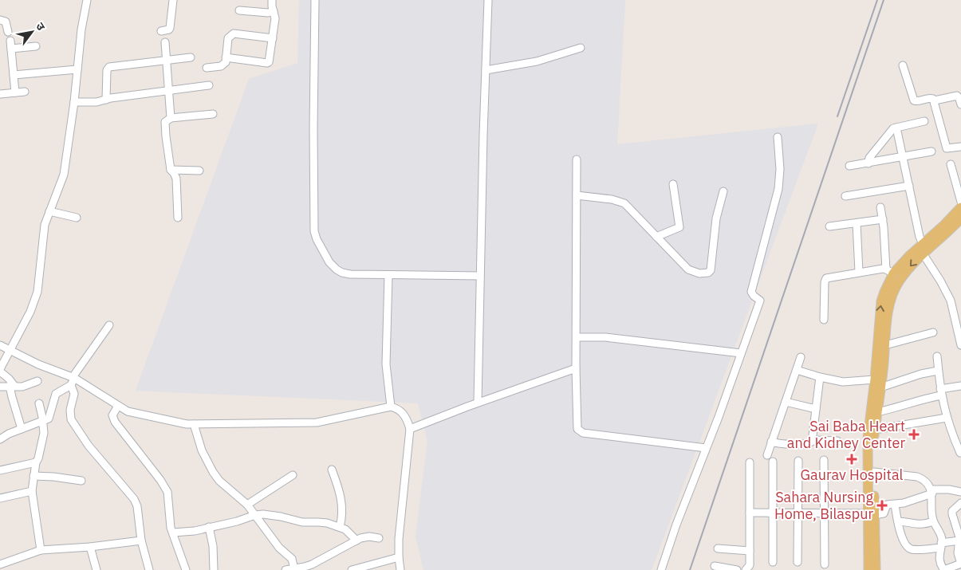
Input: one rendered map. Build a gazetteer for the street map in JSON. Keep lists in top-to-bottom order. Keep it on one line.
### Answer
{"places":{"health":["Sai Baba Heart and Kidney Center","Gaurav Hospital","Sahara Nursing Home, Bilaspur"]},"north":"top right"}
